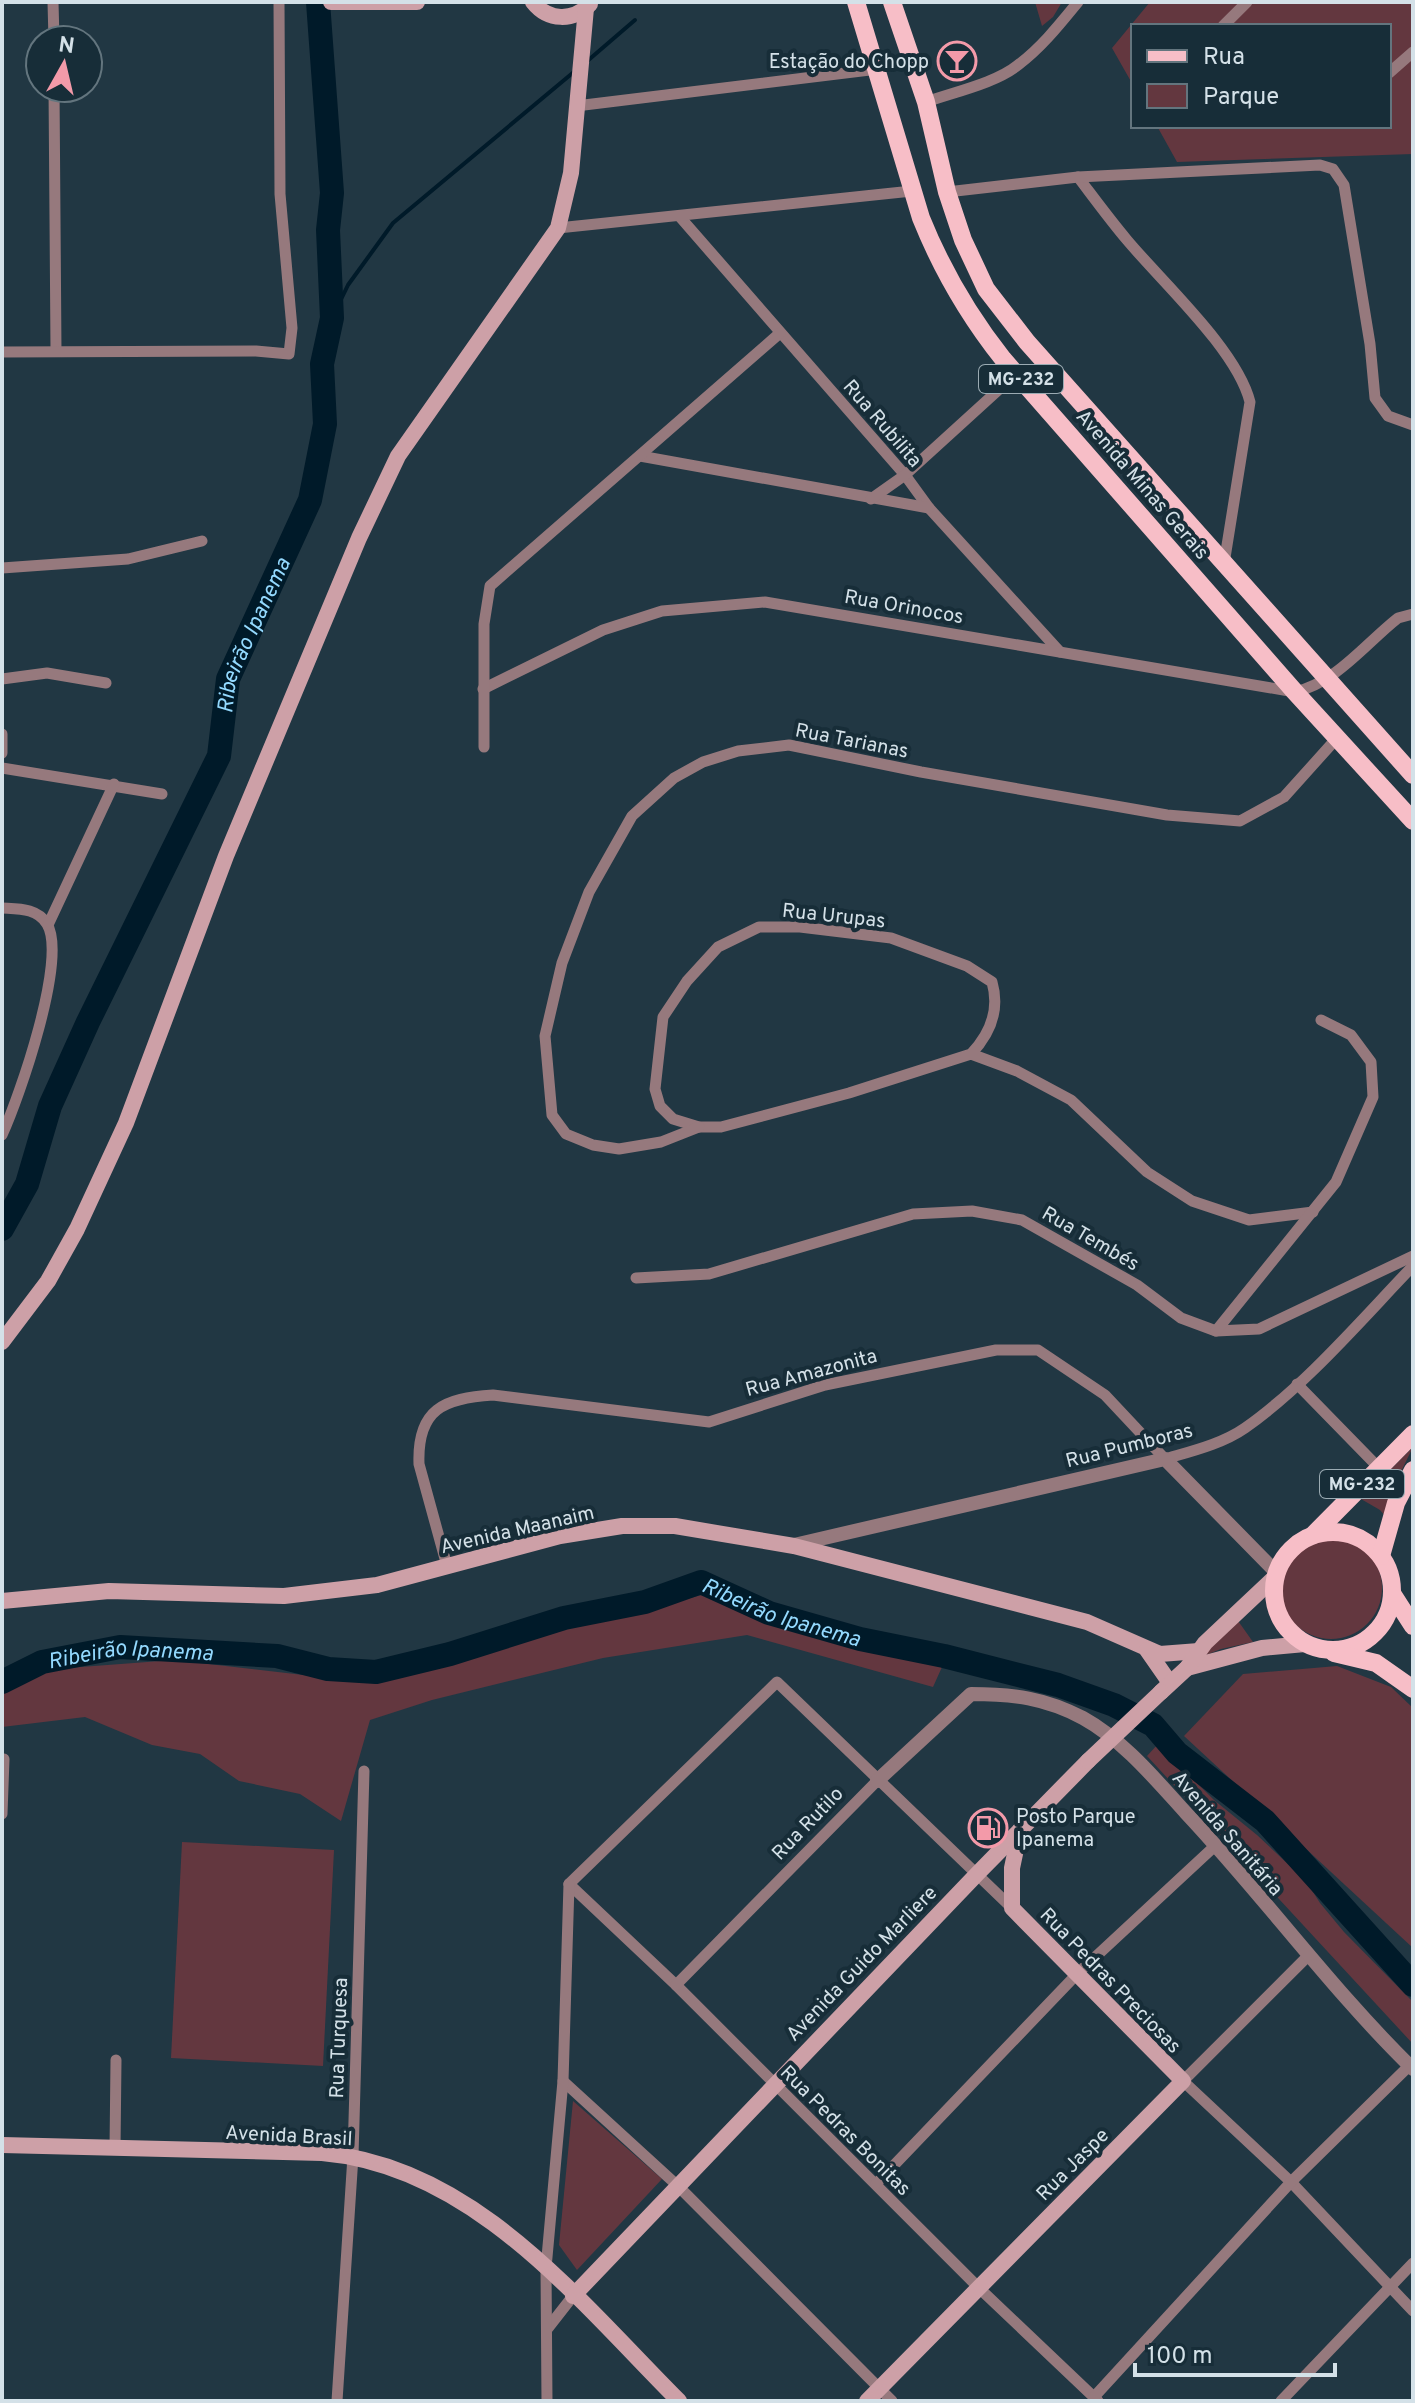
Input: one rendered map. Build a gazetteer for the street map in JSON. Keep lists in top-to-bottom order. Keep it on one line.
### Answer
{"streets":{"main road":["MG-232","Avenida Minas Gerais","Avenida Maanaim","Avenida Guido Marliere","Rua Pedras Preciosas","Avenida Brasil","Rua Jaspe"],"street":["Rua Rubilita","Rua Orinocos","Rua Tarianas","Rua Urupas","Rua Tembés","Rua Amazonita","Rua Pumboras","Rua Rutilo","Avenida Sanitária","Rua Turquesa","Rua Pedras Bonitas"]},"crossings":[["MG-232","Rua Amazonita"],["MG-232","Avenida Guido Marliere"],["Rua Rubilita","Rua Orinocos"],["Avenida Minas Gerais","Rua Orinocos"],["Avenida Minas Gerais","Rua Tarianas"],["Rua Tarianas","Rua Urupas"],["Rua Amazonita","Rua Pumboras"],["Rua Amazonita","Avenida Maanaim"],["Rua Amazonita","Avenida Guido Marliere"],["Rua Pumboras","Avenida Maanaim"],["Avenida Maanaim","Avenida Guido Marliere"],["Rua Rutilo","Avenida Sanitária"],["Rua Rutilo","Rua Pedras Preciosas"],["Rua Rutilo","Rua Pedras Bonitas"],["Avenida Sanitária","Rua Jaspe"],["Avenida Guido Marliere","Rua Pedras Preciosas"],["Avenida Guido Marliere","Rua Pedras Bonitas"],["Avenida Guido Marliere","Avenida Brasil"],["Rua Pedras Preciosas","Rua Pedras Bonitas"],["Rua Pedras Preciosas","Rua Jaspe"],["Rua Turquesa","Avenida Brasil"],["Rua Pedras Bonitas","Rua Jaspe"]],"water":["Ribeirão Ipanema"],"places":{"bar":["Estação do Chopp"],"fuel station":["Posto Parque Ipanema"]},"legend":["Rua","Parque"],"scale_bar":"100 m","north":"top"}
